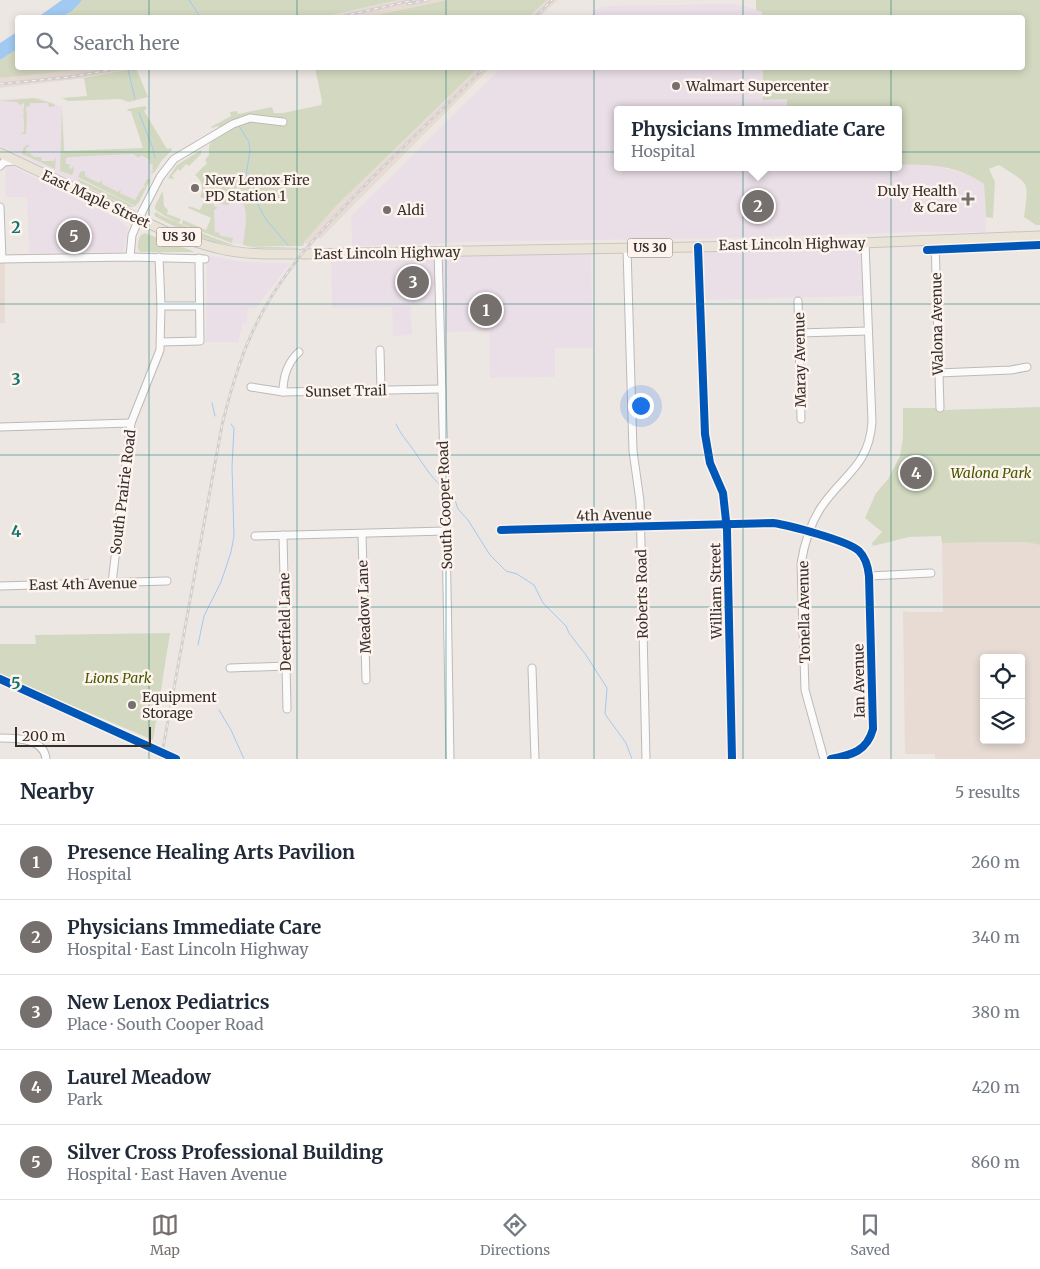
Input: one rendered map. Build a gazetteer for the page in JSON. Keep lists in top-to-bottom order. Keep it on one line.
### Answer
{"streets":{"main road":["East Maple Street","US 30","East Lincoln Highway"],"street":["Walona Avenue","Maray Avenue","Sunset Trail","South Prairie Road","South Cooper Road","4th Avenue","East 4th Avenue","William Street","Roberts Road","Meadow Lane","Tonella Avenue","Deerfield Lane","Ian Avenue"]},"crossings":[["East Maple Street","US 30"],["East Maple Street","East Lincoln Highway"],["East Lincoln Highway","Walona Avenue"],["East Lincoln Highway","South Cooper Road"],["East Lincoln Highway","William Street"],["East Lincoln Highway","Roberts Road"],["East Lincoln Highway","Tonella Avenue"],["Sunset Trail","South Cooper Road"],["South Prairie Road","East 4th Avenue"],["4th Avenue","William Street"],["4th Avenue","Roberts Road"]],"parks":["Walona Park","Lions Park"],"places":{"other":["Walmart Supercenter","New Lenox Fire PD Station 1","Aldi","Equipment Storage"],"health":["Duly Health & Care"]},"scale_bar":"200 m","page":{"search":"Search here","popup":["Physicians Immediate Care","Hospital"],"pins":["2","5","3","1","4"],"scale":"200 m","heading":["Nearby","5 results"],"list":[{"mark":"1","name":"Presence Healing Arts Pavilion","note":"Hospital","value":"260 m"},{"mark":"2","name":"Physicians Immediate Care","note":"Hospital · East Lincoln Highway","value":"340 m"},{"mark":"3","name":"New Lenox Pediatrics","note":"Place · South Cooper Road","value":"380 m"},{"mark":"4","name":"Laurel Meadow","note":"Park","value":"420 m"},{"mark":"5","name":"Silver Cross Professional Building","note":"Hospital · East Haven Avenue","value":"860 m"}],"nav":["Map","Directions","Saved"]},"grid":{"rows":["2","3","4","5"]}}
